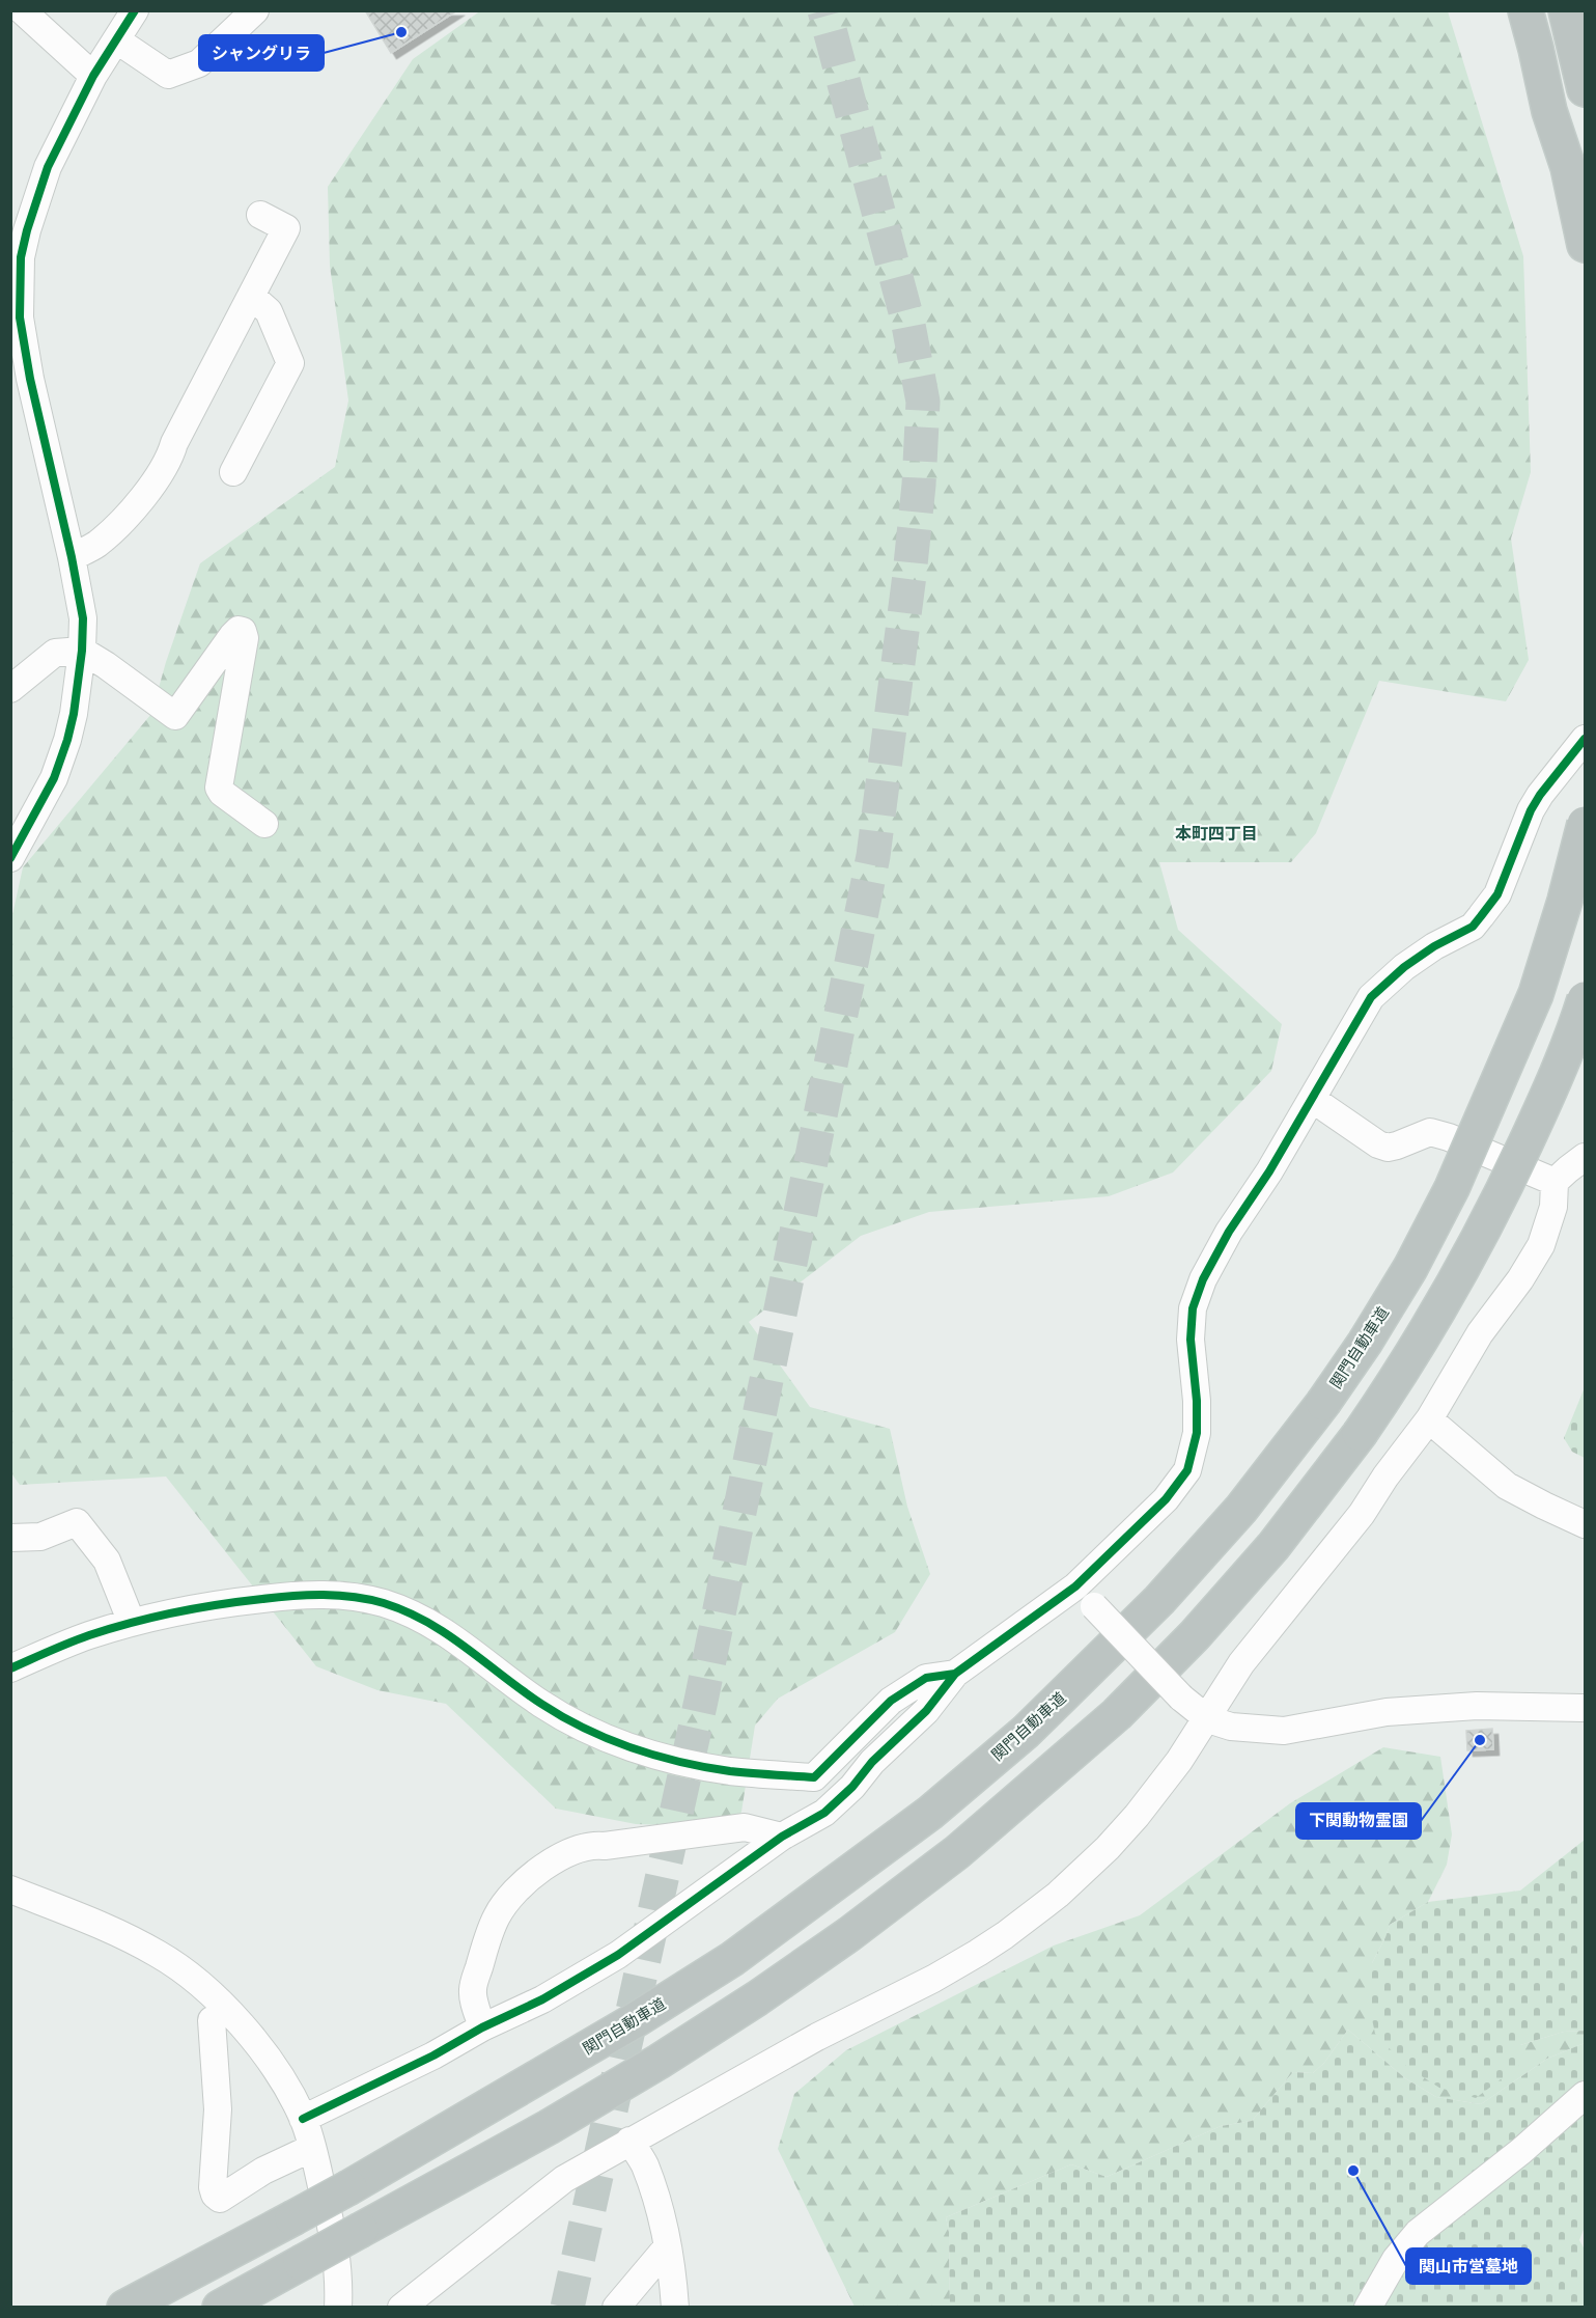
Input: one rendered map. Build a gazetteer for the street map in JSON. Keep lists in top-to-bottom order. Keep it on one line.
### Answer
{"streets":{"highway":["関門自動車道"]},"districts":["本町四丁目"],"places":["シャングリラ","下関動物霊園","関山市営墓地"]}
